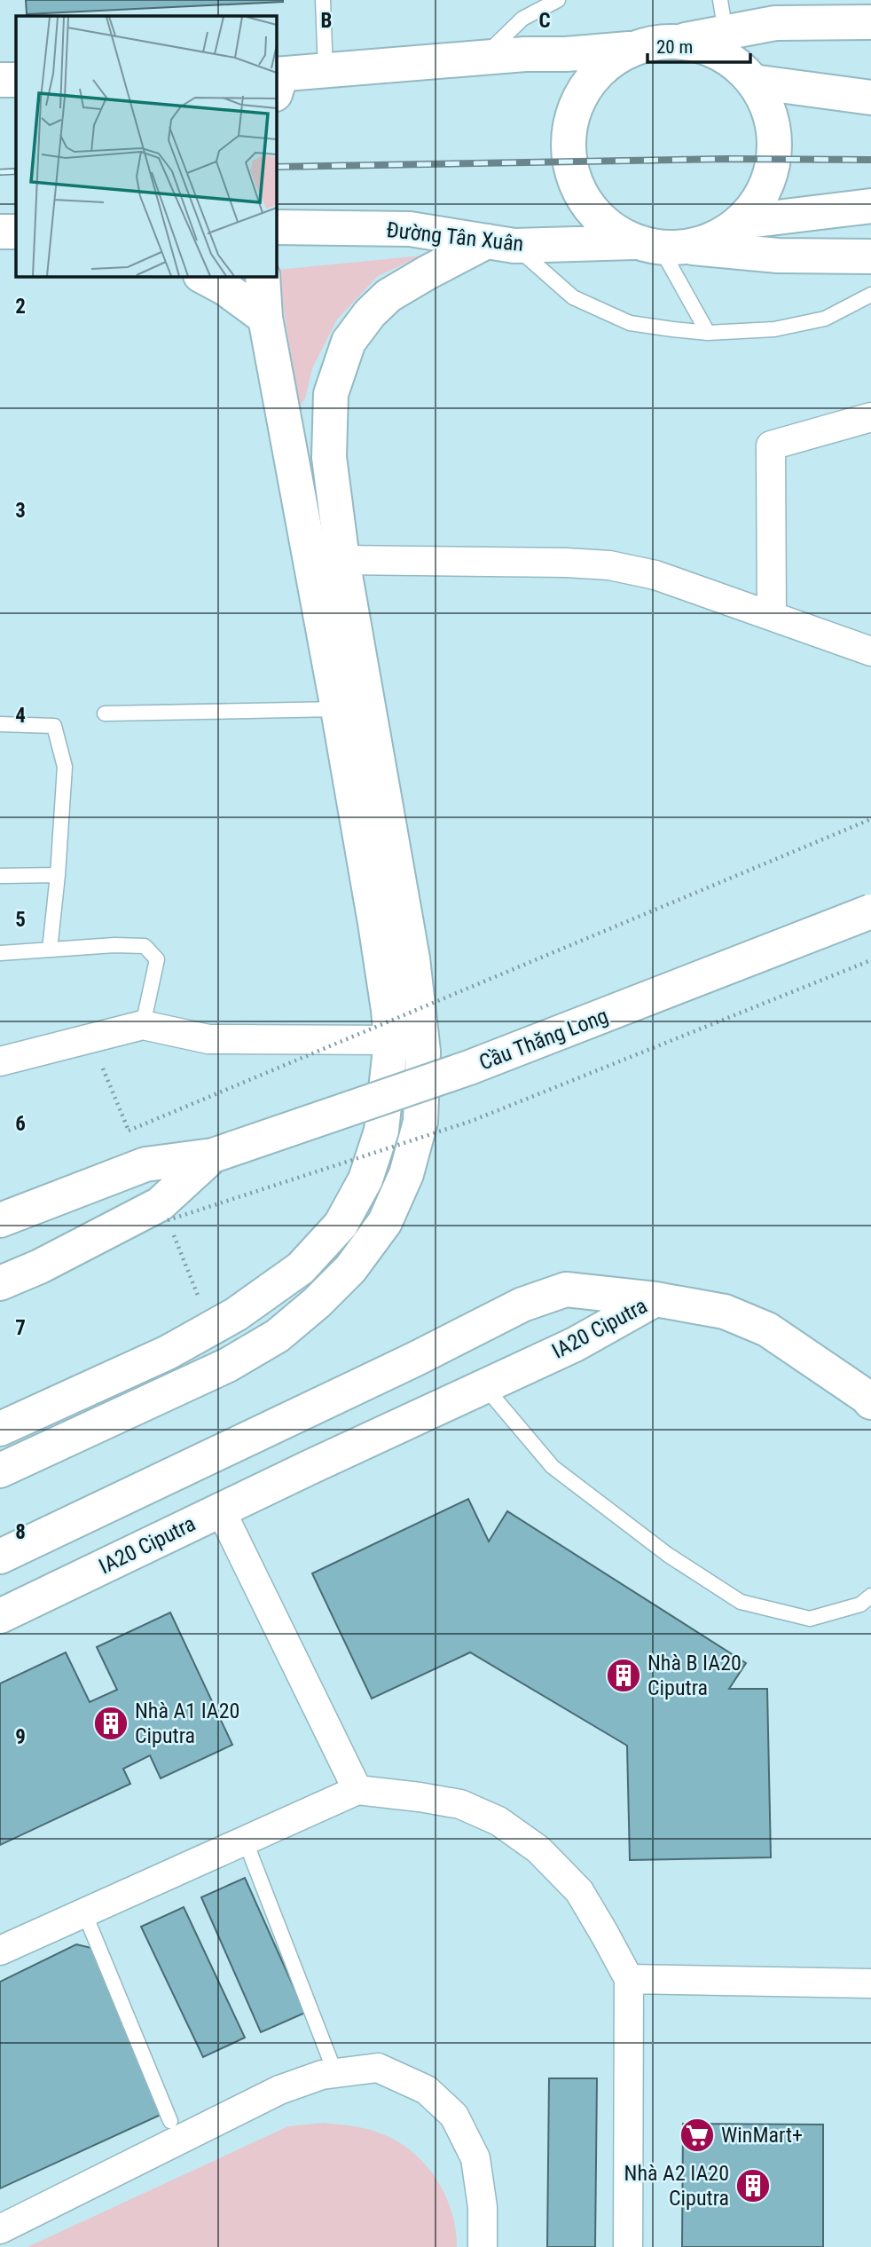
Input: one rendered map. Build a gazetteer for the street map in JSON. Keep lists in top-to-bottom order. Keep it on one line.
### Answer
{"streets":{"main road":["Đường Tân Xuân","Cầu Thăng Long","IA20 Ciputra"]},"places":{"building":["Nhà B IA20 Ciputra","Nhà A1 IA20 Ciputra","Nhà A2 IA20 Ciputra"],"supermarket":["WinMart+"]},"scale_bar":"20 m","grid":{"columns":["B","C"],"rows":["2","3","4","5","6","7","8","9"]}}
